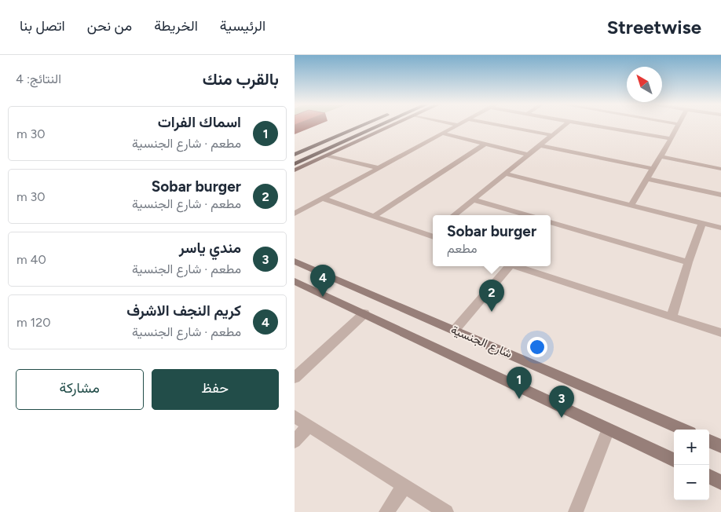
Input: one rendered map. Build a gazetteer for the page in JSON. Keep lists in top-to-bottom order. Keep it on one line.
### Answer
{"streets":{"main road":["شارع الجنسية"]},"north":"top left","page":{"header":"Streetwise","nav":["الرئيسية","الخريطة","من نحن","اتصل بنا"],"heading":["بالقرب منك","النتائج: 4"],"list":[{"mark":"1","name":"اسماك الفرات","note":"مطعم · شارع الجنسية","value":"30 m"},{"mark":"2","name":"Sobar burger","note":"مطعم · شارع الجنسية","value":"30 m"},{"mark":"3","name":"مندي ياسر","note":"مطعم · شارع الجنسية","value":"40 m"},{"mark":"4","name":"كريم النجف الاشرف","note":"مطعم · شارع الجنسية","value":"120 m"}],"popup":["Sobar burger","مطعم"],"pins":["4","2","1","3"],"buttons":["حفظ","مشاركة"],"map_buttons":["+","−"]}}
